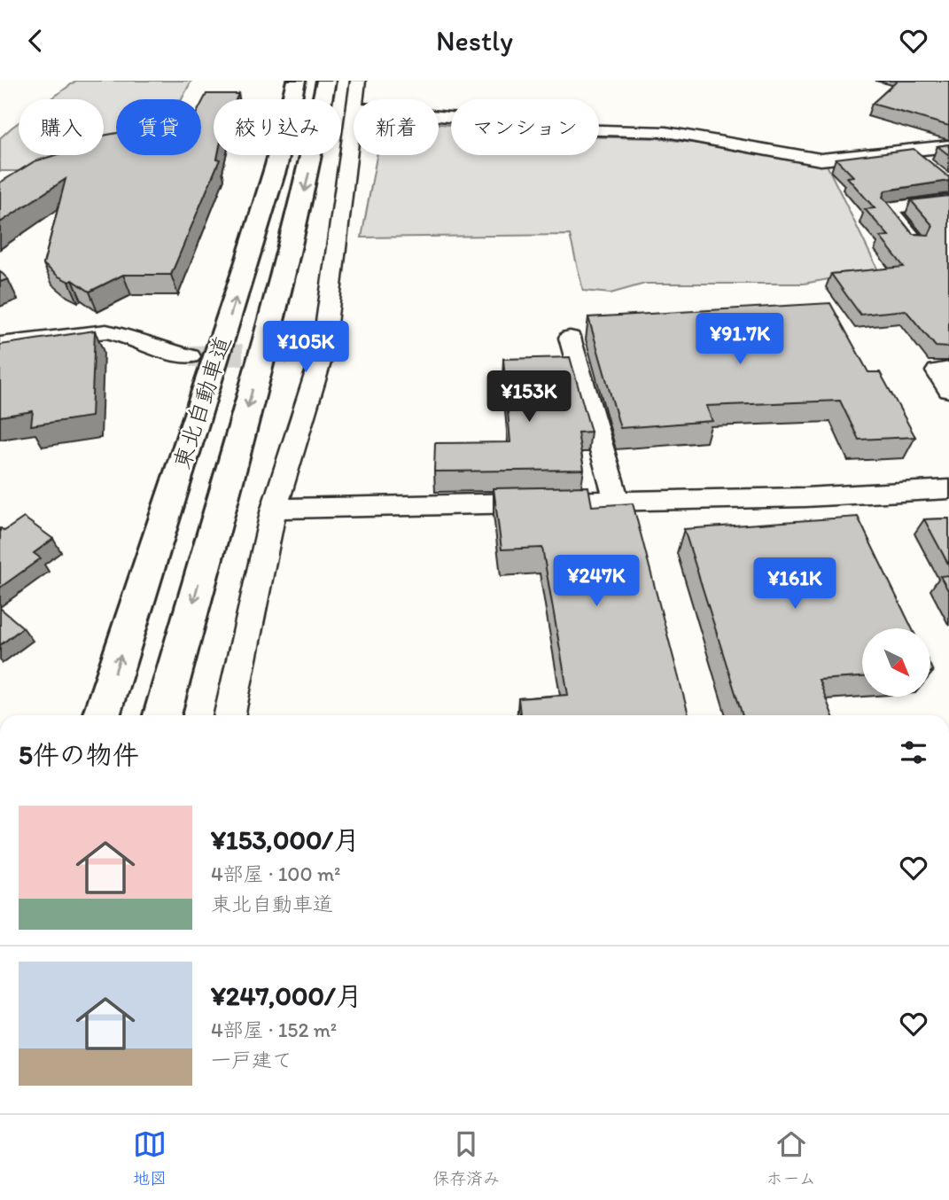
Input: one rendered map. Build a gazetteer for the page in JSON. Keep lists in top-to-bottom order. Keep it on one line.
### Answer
{"streets":{"highway":["東北自動車道"]},"north":"bottom right","page":{"header":"Nestly","chip":["購入","賃貸","絞り込み","新着","マンション"],"price":["¥91.7K","¥105K","¥153K","¥247K","¥161K"],"heading":"5件の物件","list":[{"name":"¥153,000/月","note":"4部屋 · 100 m² · 東北自動車道"},{"name":"¥247,000/月","note":"4部屋 · 152 m² · 一戸建て"}],"tabs":["地図","保存済み","ホーム"]}}
